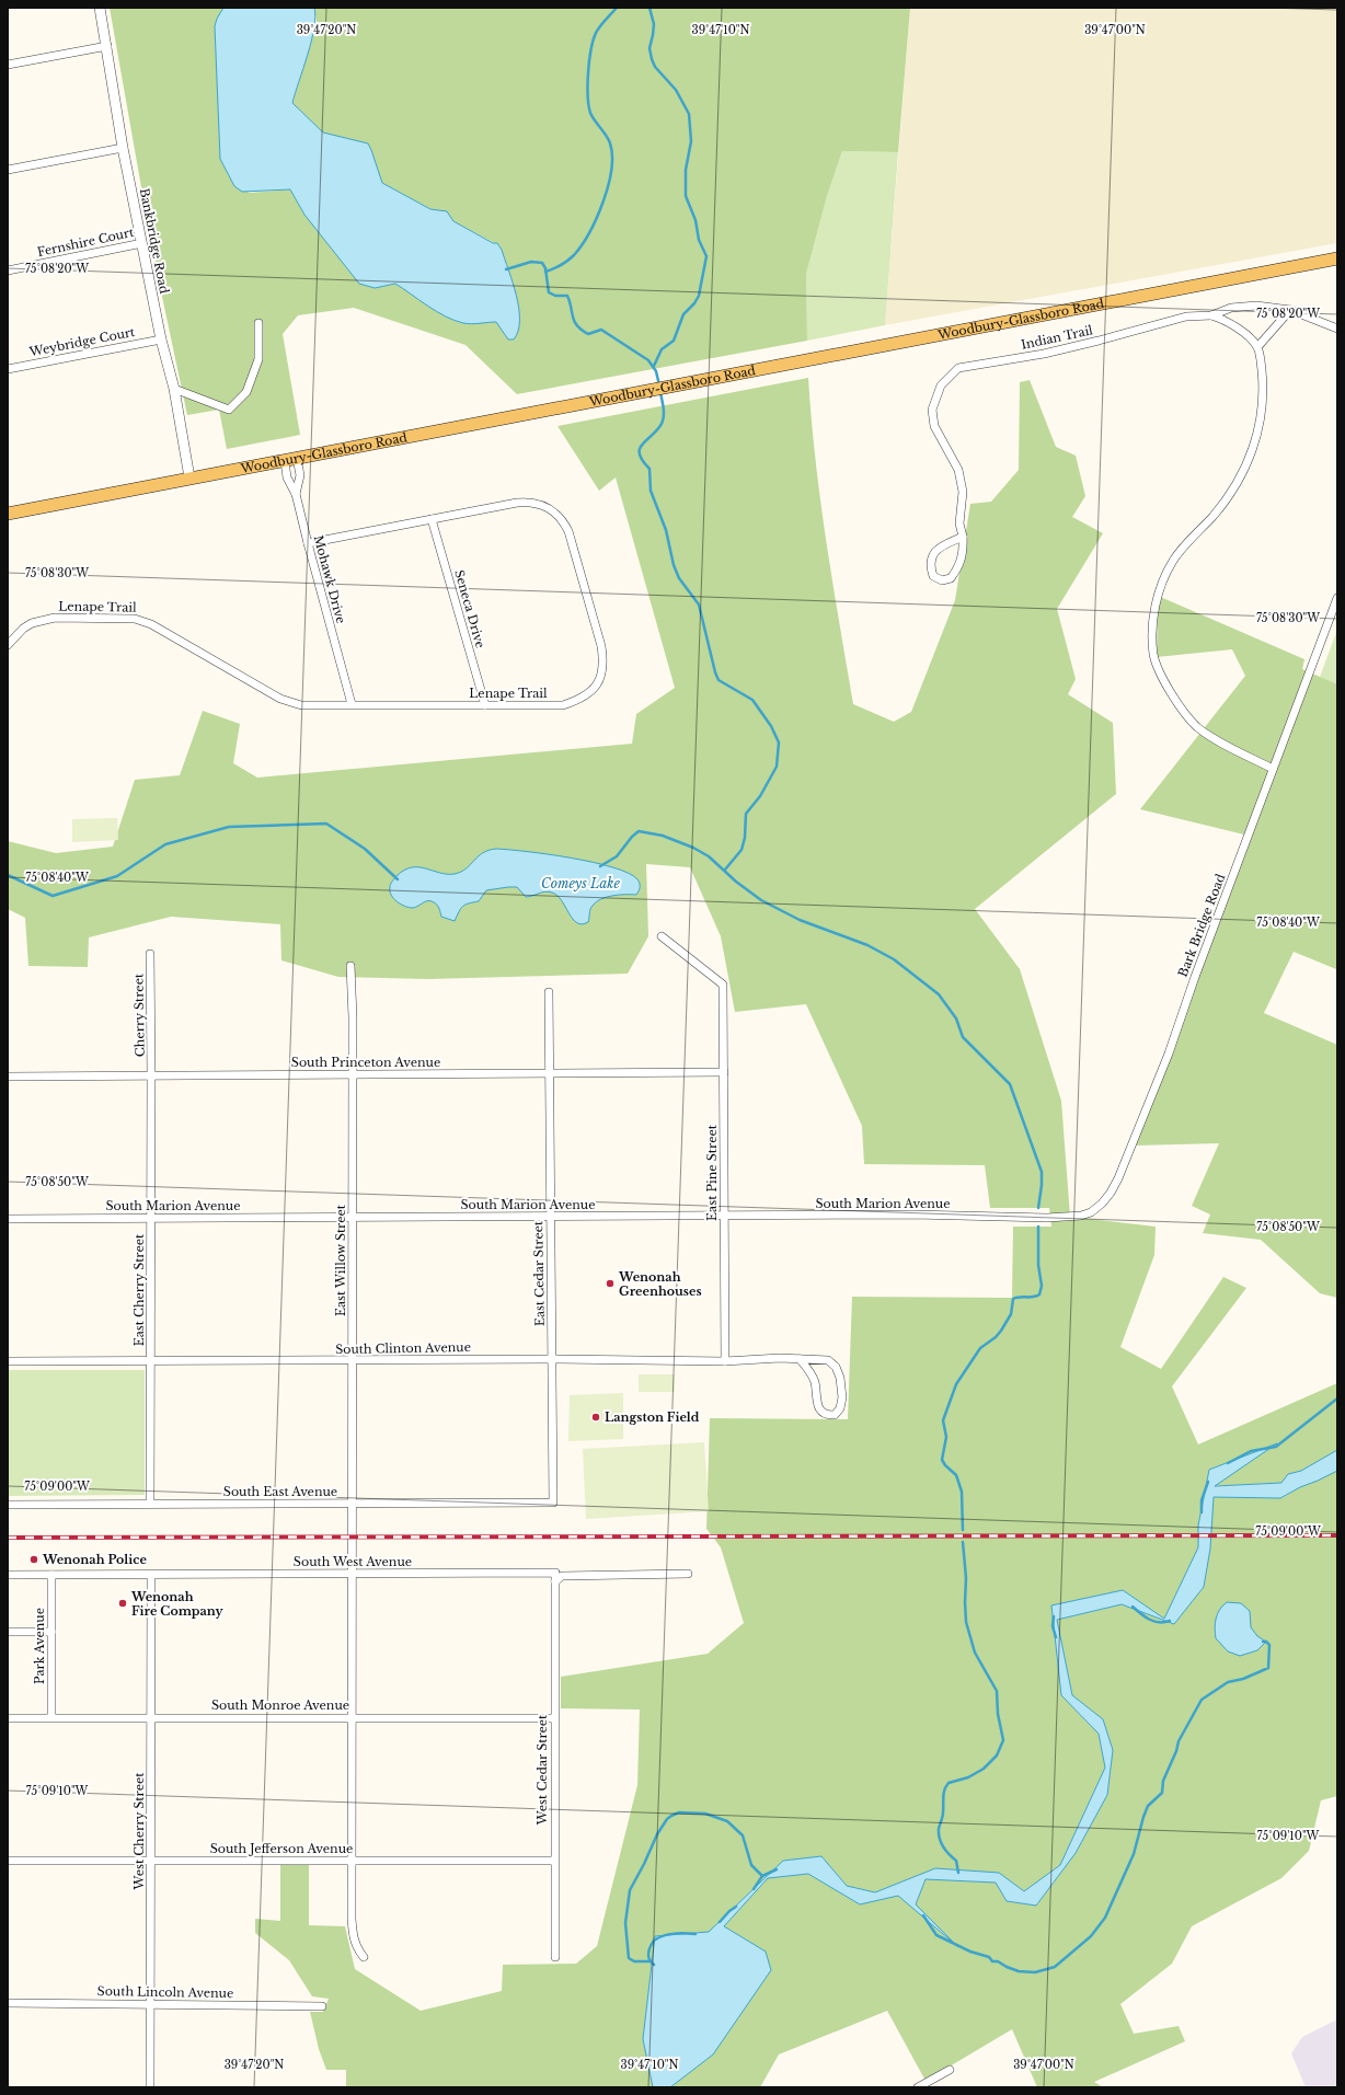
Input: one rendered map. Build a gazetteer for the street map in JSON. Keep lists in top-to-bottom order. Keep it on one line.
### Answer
{"streets":{"main road":["Woodbury-Glassboro Road"],"street":["Bankbridge Road","Fernshire Court","Indian Trail","Weybridge Court","Mohawk Drive","Lenape Trail","Seneca Drive","Bark Bridge Road","Cherry Street","South Princeton Avenue","East Pine Street","South Marion Avenue","East Willow Street","East Cedar Street","East Cherry Street","South Clinton Avenue","South East Avenue","South West Avenue","Park Avenue","South Monroe Avenue","West Cedar Street","West Cherry Street","South Jefferson Avenue","South Lincoln Avenue"]},"crossings":[["Bankbridge Road","Fernshire Court"],["Bankbridge Road","Woodbury-Glassboro Road"],["Bankbridge Road","Weybridge Court"],["Woodbury-Glassboro Road","Mohawk Drive"],["Mohawk Drive","Lenape Trail"],["Lenape Trail","Seneca Drive"],["Bark Bridge Road","South Marion Avenue"],["Cherry Street","South Princeton Avenue"],["Cherry Street","East Cherry Street"],["South Princeton Avenue","East Pine Street"],["South Princeton Avenue","East Willow Street"],["South Princeton Avenue","East Cedar Street"],["South Princeton Avenue","East Cherry Street"],["East Pine Street","South Marion Avenue"],["East Pine Street","South Clinton Avenue"],["South Marion Avenue","East Willow Street"],["South Marion Avenue","East Cedar Street"],["South Marion Avenue","East Cherry Street"],["East Willow Street","South Clinton Avenue"],["East Willow Street","South East Avenue"],["East Willow Street","South West Avenue"],["East Willow Street","South Monroe Avenue"],["East Willow Street","South Jefferson Avenue"],["East Cedar Street","South Clinton Avenue"],["East Cedar Street","South East Avenue"],["East Cherry Street","South Clinton Avenue"],["East Cherry Street","South East Avenue"],["South West Avenue","Park Avenue"],["South West Avenue","West Cedar Street"],["South West Avenue","West Cherry Street"],["Park Avenue","South Monroe Avenue"],["South Monroe Avenue","West Cedar Street"],["South Monroe Avenue","West Cherry Street"],["West Cedar Street","South Jefferson Avenue"],["West Cherry Street","South Jefferson Avenue"],["West Cherry Street","South Lincoln Avenue"]],"water":["Comeys Lake"],"places":["Wenonah Greenhouses","Langston Field","Wenonah Police","Wenonah Fire Company"],"coordinates":["39°47'20\"N","39°47'10\"N","39°47'00\"N","75°08'20\"W","75°08'30\"W","75°08'40\"W","75°08'50\"W","75°09'00\"W","75°09'10\"W"]}
